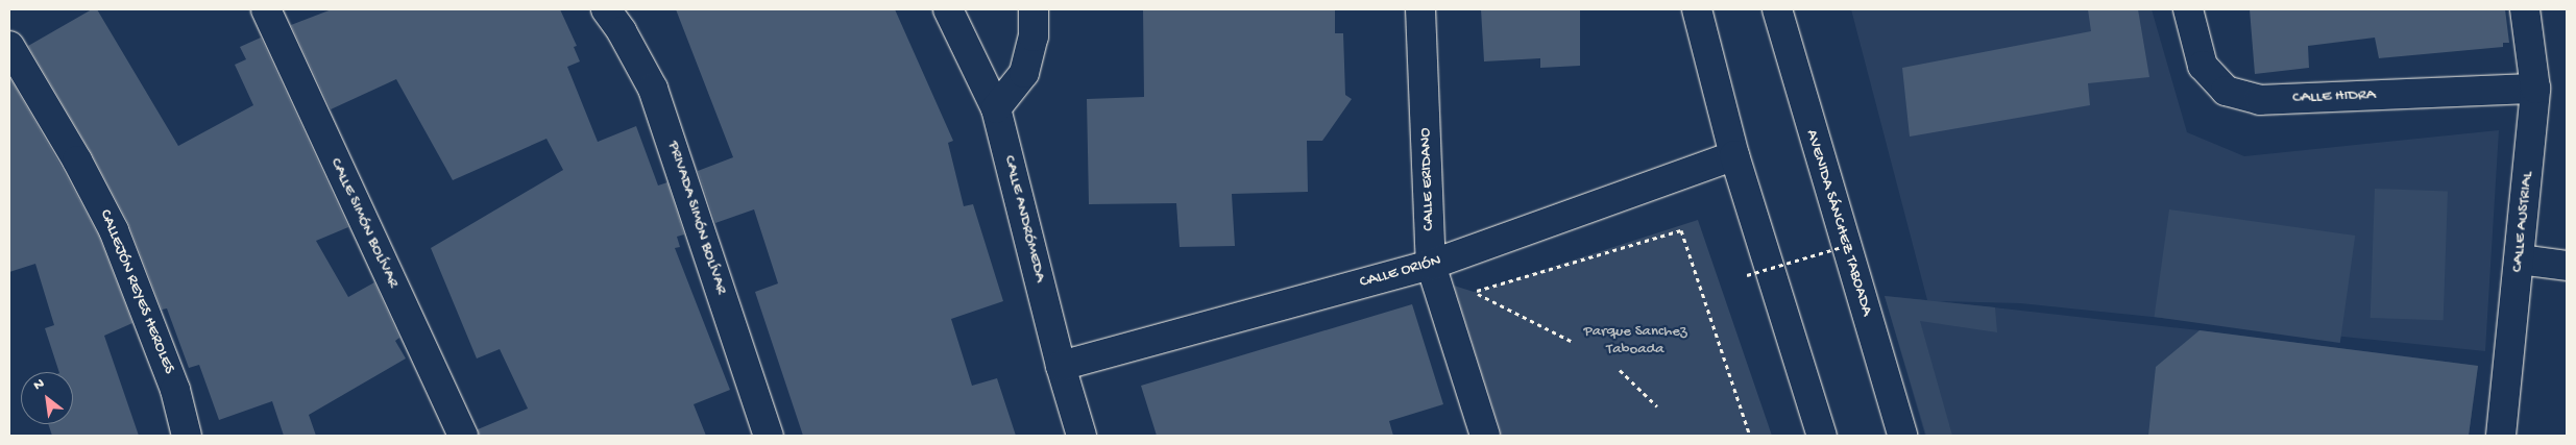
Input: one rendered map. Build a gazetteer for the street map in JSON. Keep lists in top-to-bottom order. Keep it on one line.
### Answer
{"streets":{"street":["CALLE HIDRA","CALLE ERIDANO","PRIVADA SIMÓN BOLÍVAR","CALLE ANDRÓMEDA","CALLE AUSTRIAL","CALLE SIMÓN BOLÍVAR","AVENIDA SÁNCHEZ TABOADA","CALLE ORIÓN","CALLEJÓN REYES HEROLES"]},"crossings":[["CALLE HIDRA","CALLE AUSTRIAL"],["CALLE ERIDANO","CALLE ORIÓN"],["CALLE ANDRÓMEDA","CALLE ORIÓN"]],"parks":["Parque Sanchez Taboada"],"north":"top left"}
